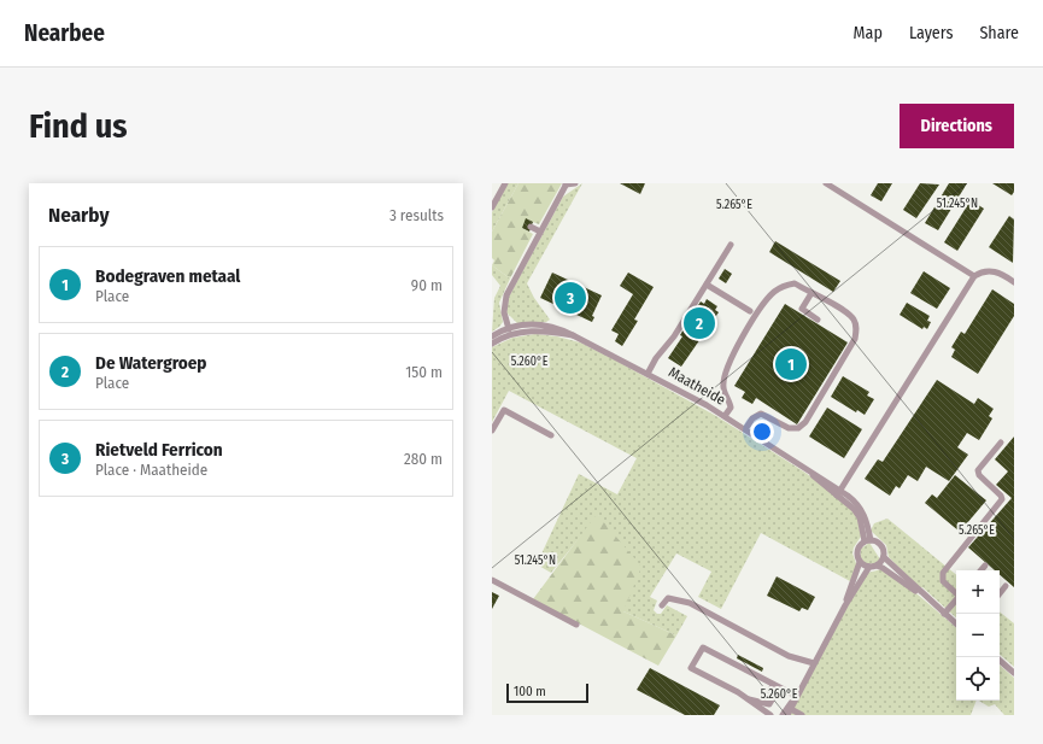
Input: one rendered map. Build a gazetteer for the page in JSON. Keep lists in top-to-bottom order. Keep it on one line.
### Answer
{"streets":{"street":["Maatheide"]},"scale_bar":"100 m","page":{"header":"Nearbee","nav":["Map","Layers","Share"],"buttons":"Directions","title":"Find us","heading":["Nearby","3 results"],"list":[{"mark":"1","name":"Bodegraven metaal","note":"Place","value":"90 m"},{"mark":"2","name":"De Watergroep","note":"Place","value":"150 m"},{"mark":"3","name":"Rietveld Ferricon","note":"Place · Maatheide","value":"280 m"}],"pins":["3","2","1"],"map_buttons":["+","−"],"scale":"100 m"},"coordinates":["51.245°N","5.265°E","5.260°E"]}
